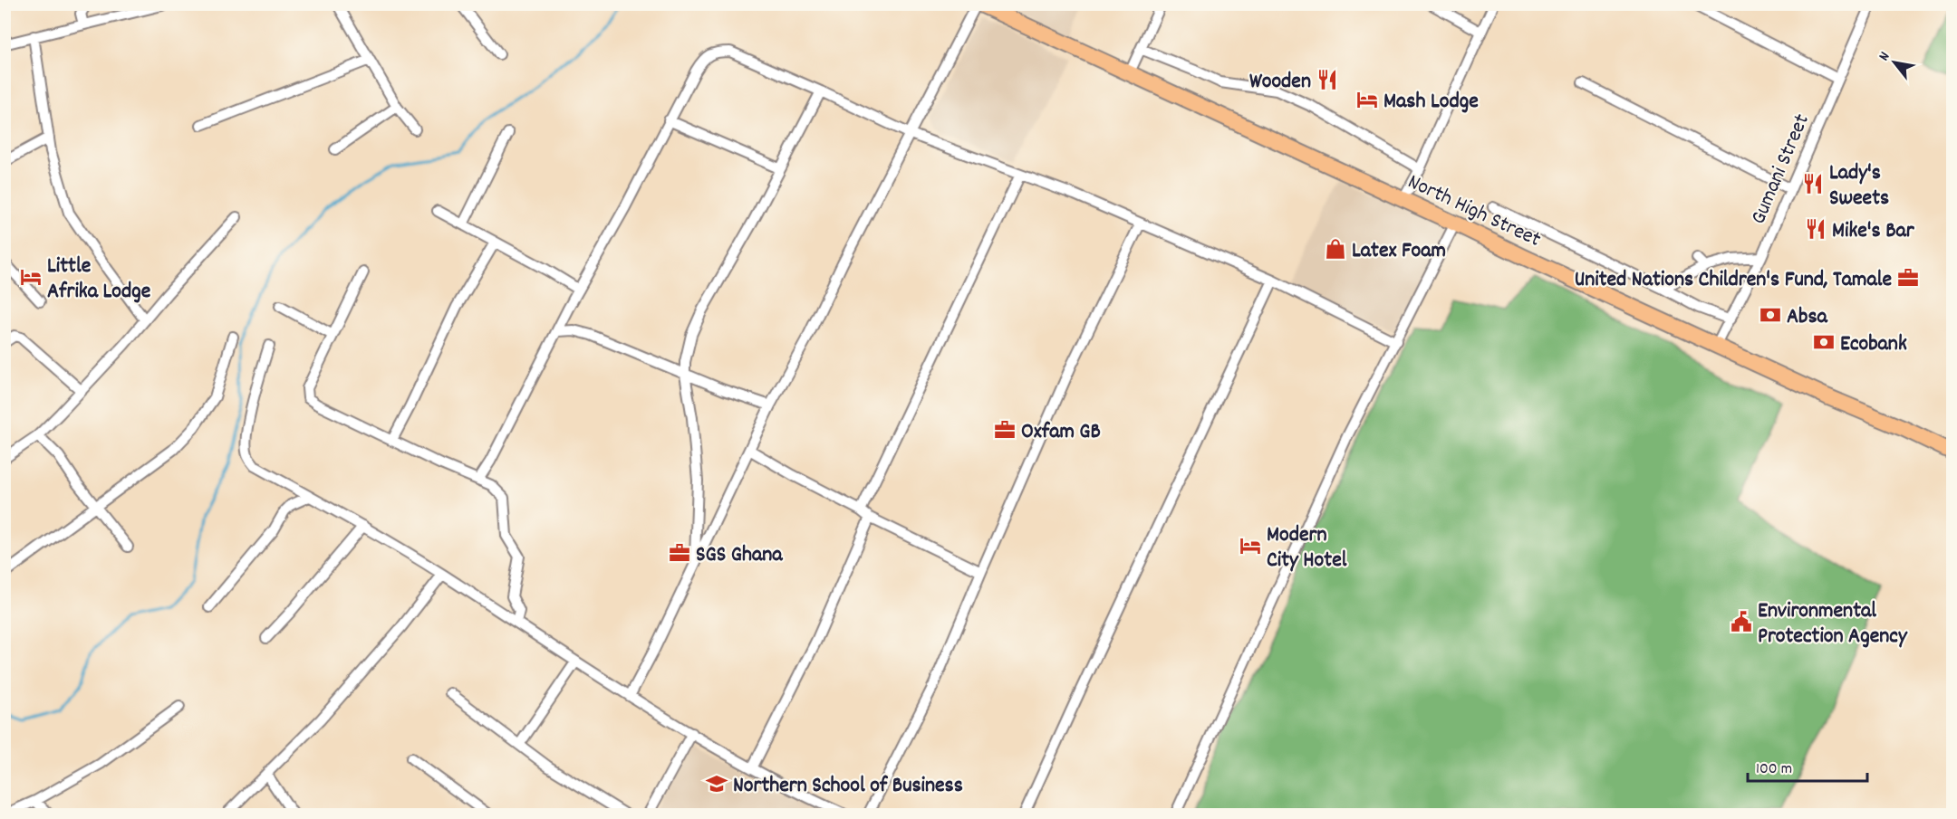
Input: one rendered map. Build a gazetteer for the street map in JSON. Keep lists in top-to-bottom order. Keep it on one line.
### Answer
{"streets":{"highway":["North High Street"],"street":["Gumani Street"]},"crossings":[["Gumani Street","North High Street"]],"places":{"restaurant":["Wooden","Lady's Sweets","Mike's Bar"],"hotel":["Mash Lodge","Little Afrika Lodge","Modern City Hotel"],"shop":["Latex Foam"],"office":["United Nations Children's Fund, Tamale","Oxfam GB","SGS Ghana"],"bank":["Absa","Ecobank"],"public building":["Environmental Protection Agency"],"school or university":["Northern School of Business"]},"scale_bar":"100 m","north":"top left"}
